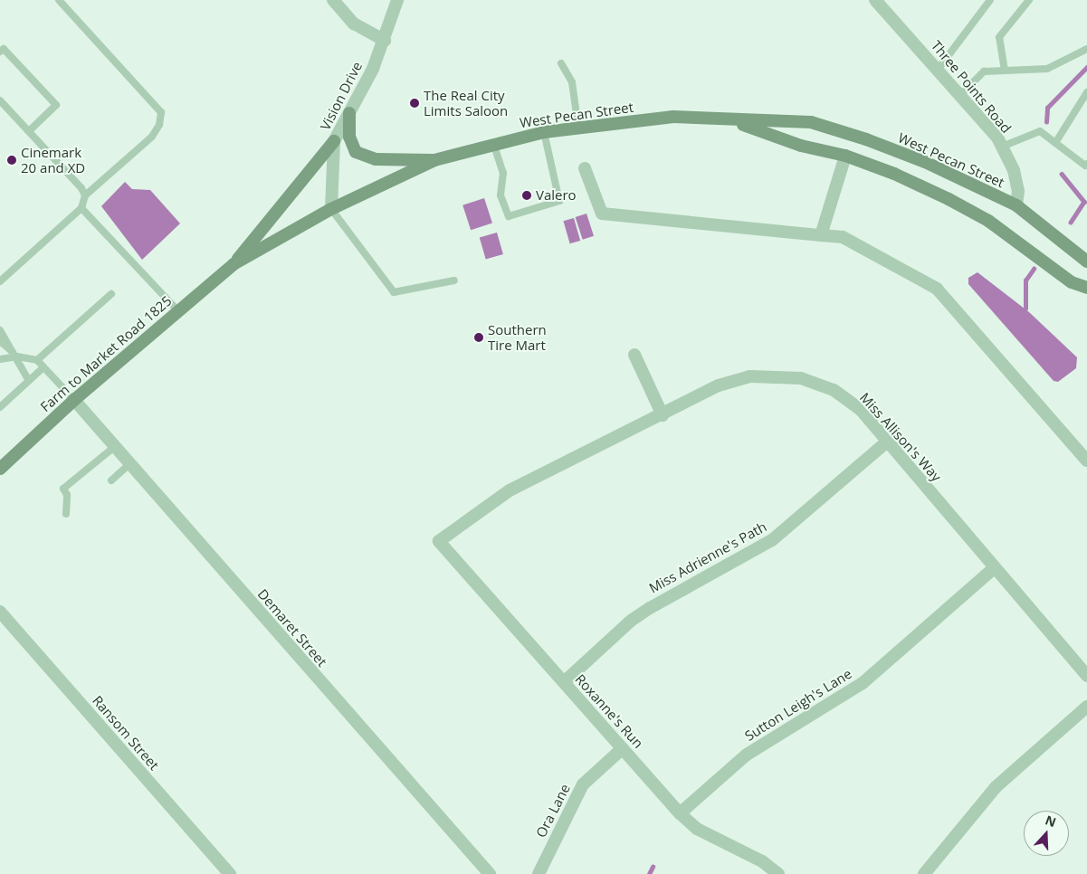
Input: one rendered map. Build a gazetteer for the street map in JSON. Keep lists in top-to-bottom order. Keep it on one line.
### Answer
{"streets":{"main road":["West Pecan Street","Farm to Market Road 1825"],"street":["Three Points Road","Vision Drive","Miss Allison's Way","Miss Adrienne's Path","Demaret Street","Sutton Leigh's Lane","Roxanne's Run","Ransom Street","Ora Lane"]},"crossings":[["Three Points Road","West Pecan Street"],["Vision Drive","West Pecan Street"],["West Pecan Street","Farm to Market Road 1825"],["Farm to Market Road 1825","Demaret Street"],["Miss Allison's Way","Miss Adrienne's Path"],["Miss Allison's Way","Sutton Leigh's Lane"],["Miss Allison's Way","Roxanne's Run"],["Miss Adrienne's Path","Roxanne's Run"],["Sutton Leigh's Lane","Roxanne's Run"],["Roxanne's Run","Ora Lane"]],"places":["The Real City Limits Saloon","Cinemark 20 and XD","Valero","Southern Tire Mart"],"north":"top"}
